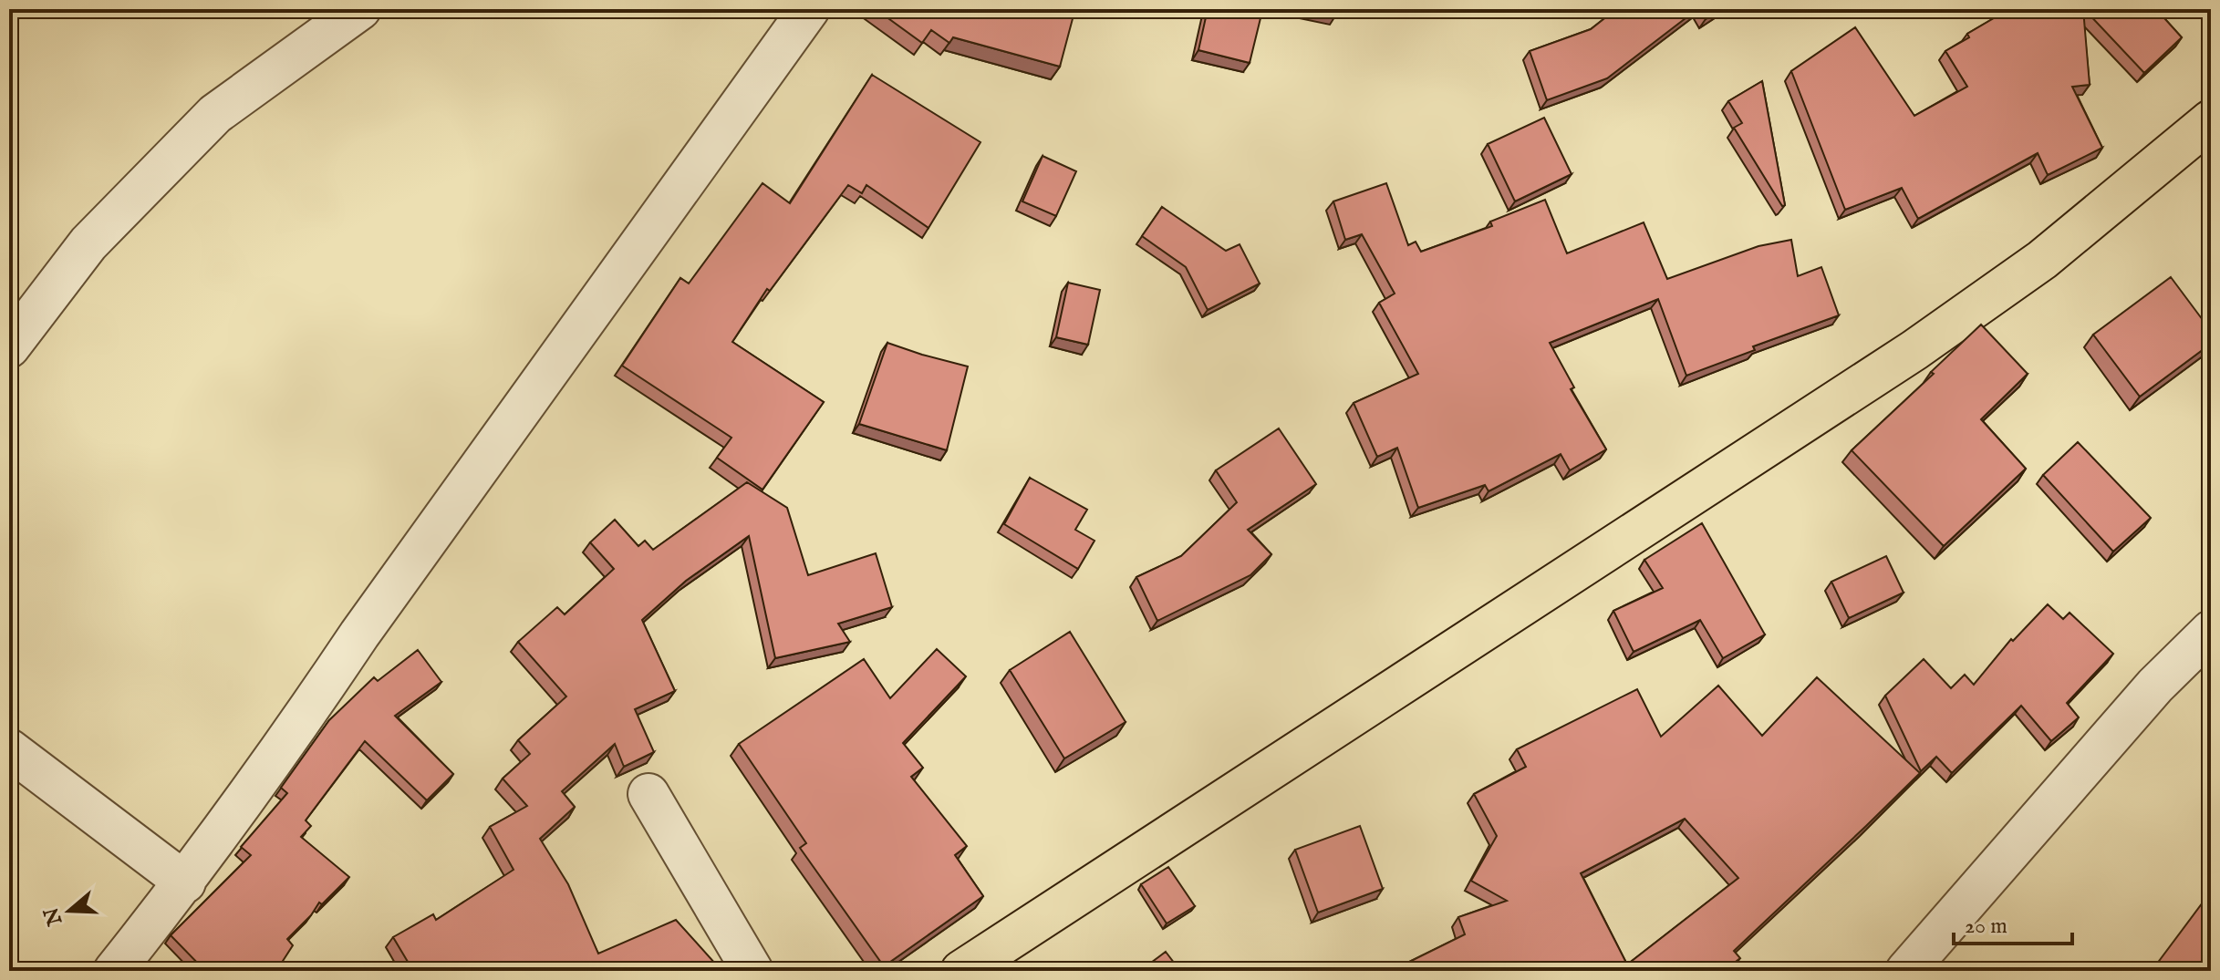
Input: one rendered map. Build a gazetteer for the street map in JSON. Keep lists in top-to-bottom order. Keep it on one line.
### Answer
{"scale_bar":"20 m","north":"left"}
